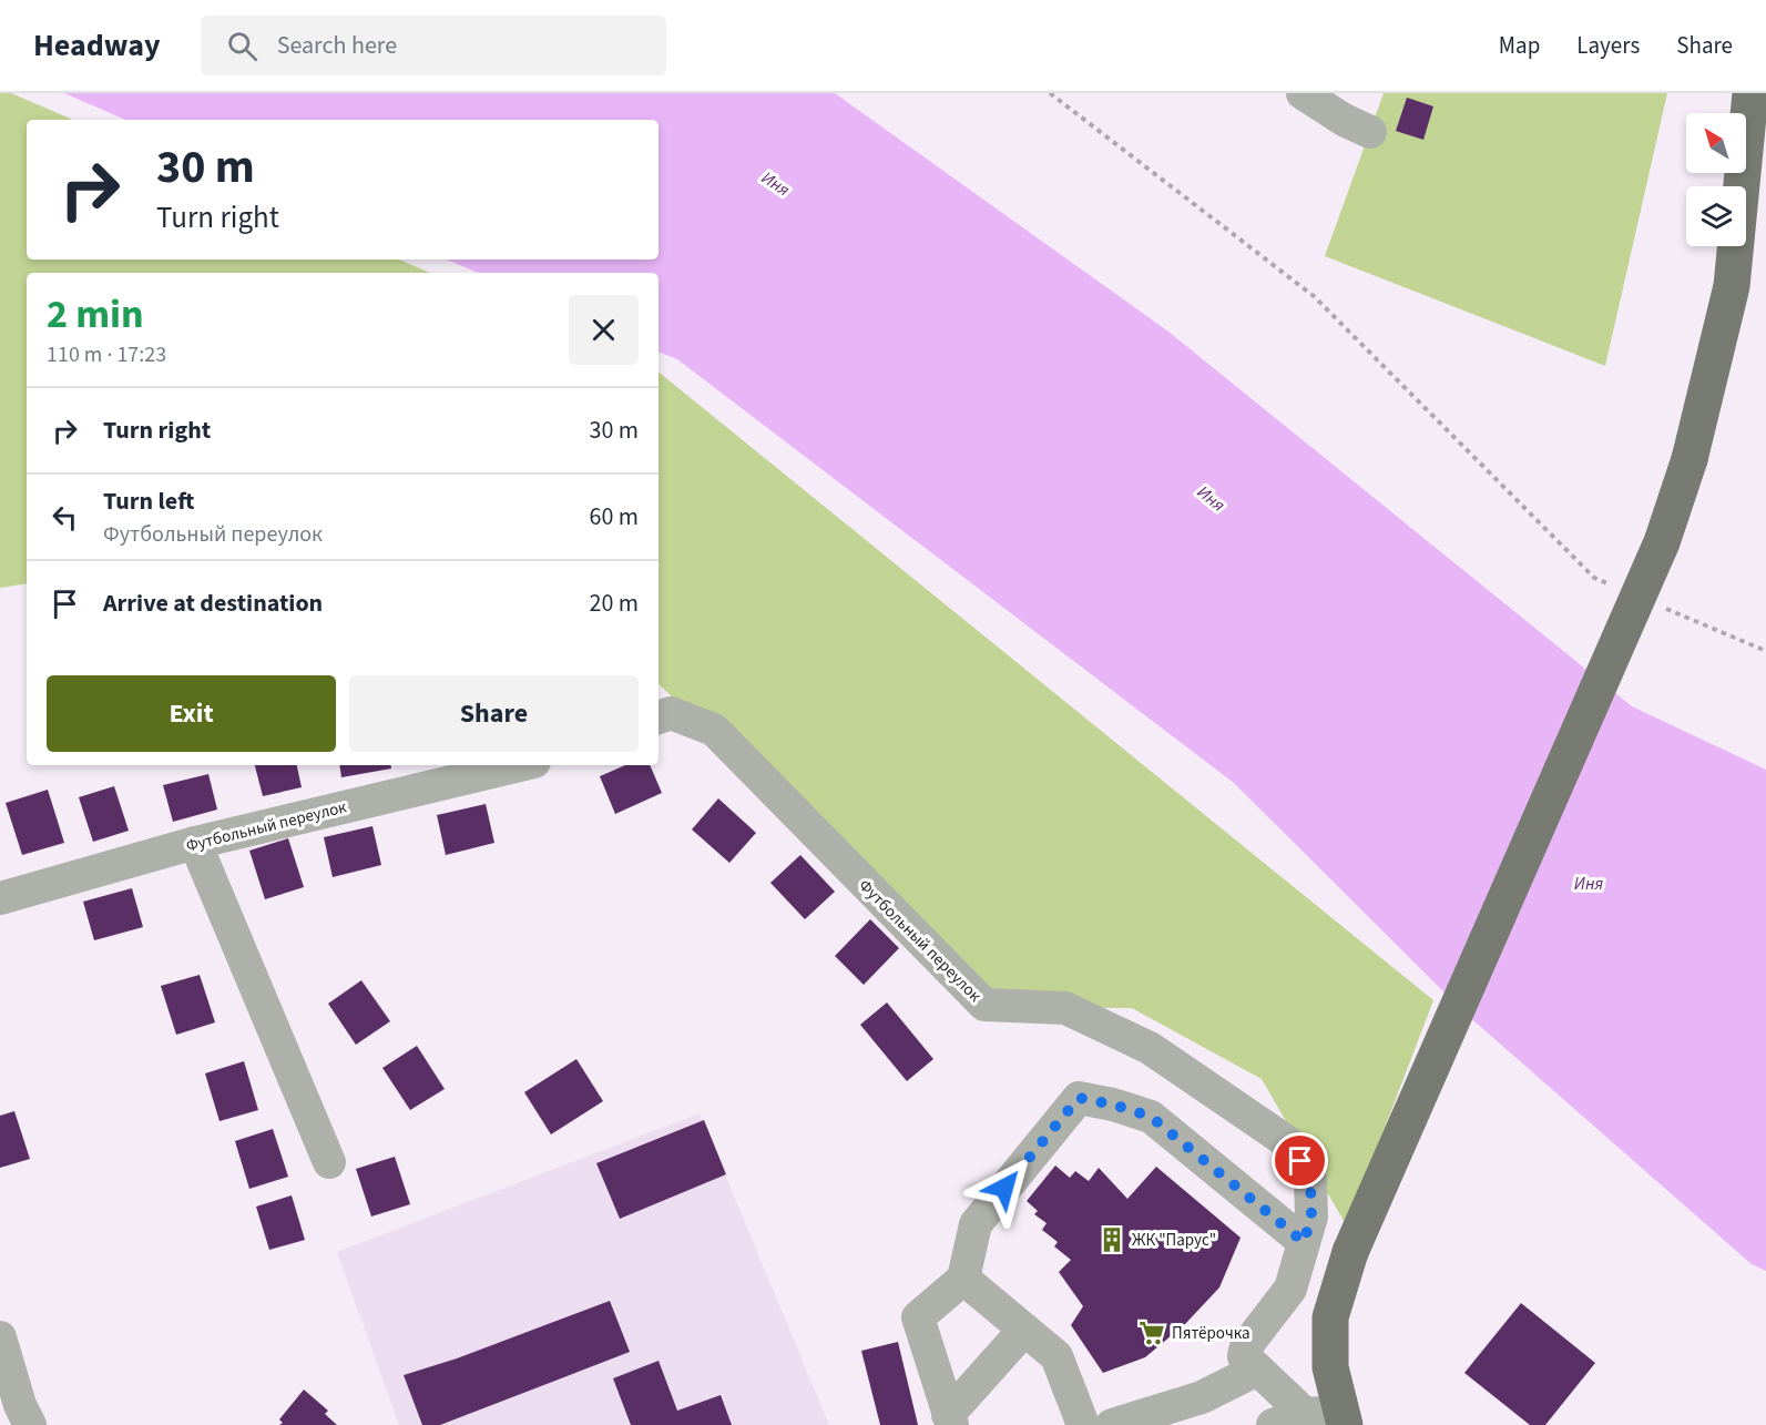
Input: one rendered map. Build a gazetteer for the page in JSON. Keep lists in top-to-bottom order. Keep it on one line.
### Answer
{"streets":{"street":["Футбольный переулок"]},"water":["Иня"],"places":{"building":["ЖК \"Парус\""],"supermarket":["Пятёрочка"]},"north":"top left","page":{"header":"Headway","search":"Search here","nav":["Map","Layers","Share"],"turn":["30 m","Turn right"],"heading":["2 min","110 m · 17:23"],"list":[{"name":"Turn right","value":"30 m"},{"name":"Turn left","note":"Футбольный переулок","value":"60 m"},{"name":"Arrive at destination","value":"20 m"}],"buttons":["Exit","Share"]}}
